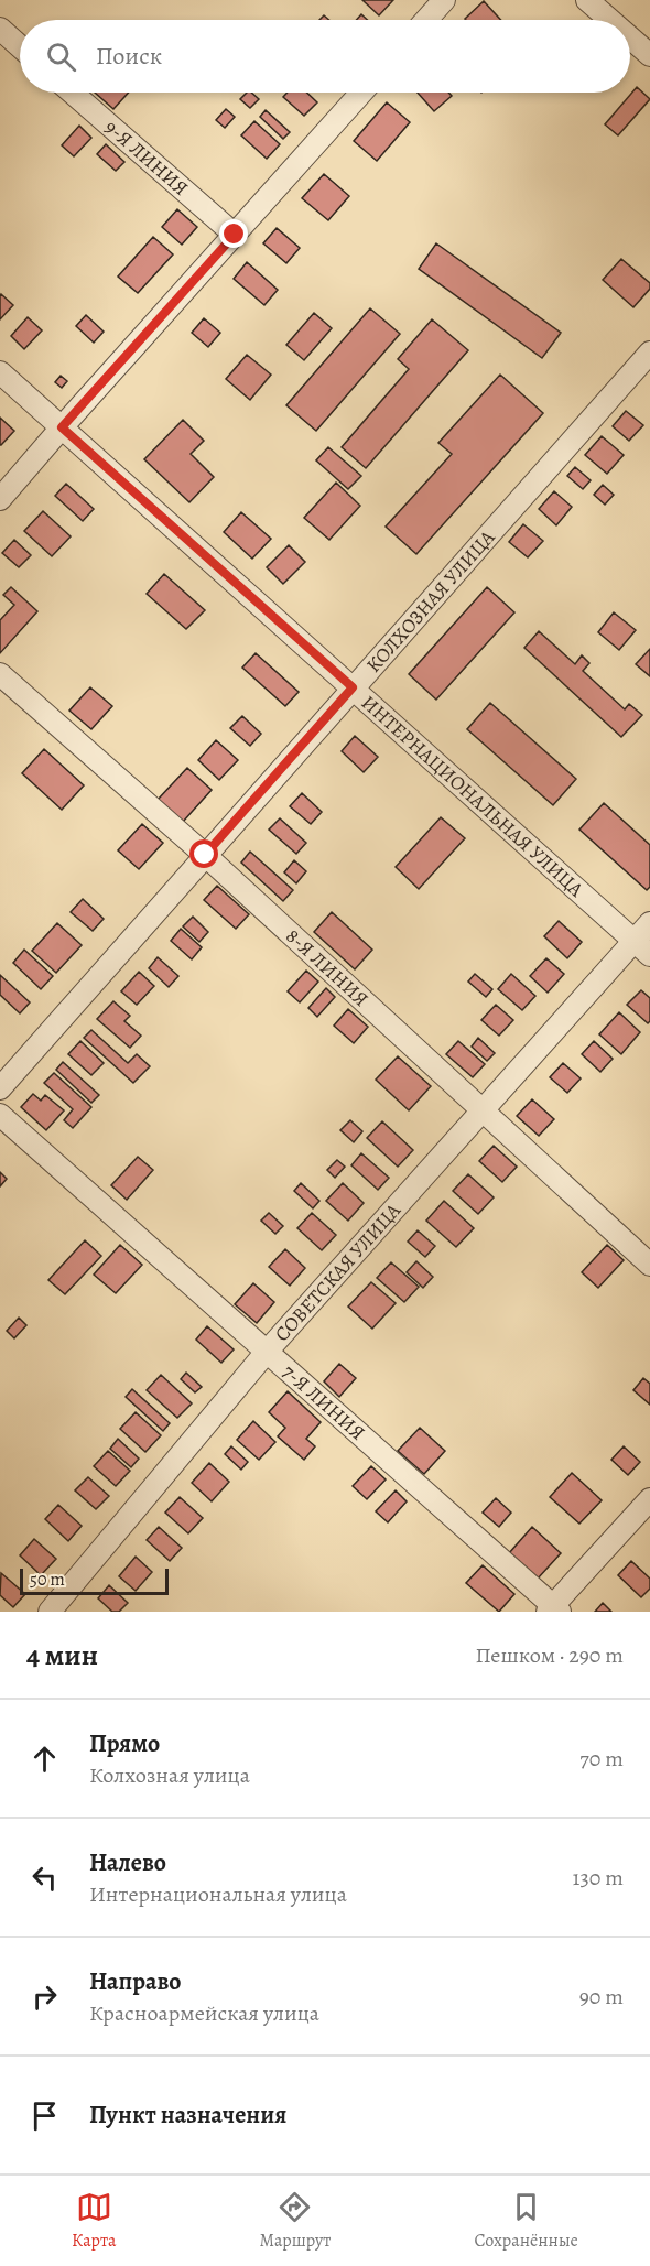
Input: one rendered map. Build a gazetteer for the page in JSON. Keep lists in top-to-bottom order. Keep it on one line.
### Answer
{"streets":{"street":["9-Я ЛИНИЯ","КОЛХОЗНАЯ УЛИЦА","ИНТЕРНАЦИОНАЛЬНАЯ УЛИЦА","8-Я ЛИНИЯ","СОВЕТСКАЯ УЛИЦА","7-Я ЛИНИЯ"]},"crossings":[["КОЛХОЗНАЯ УЛИЦА","ИНТЕРНАЦИОНАЛЬНАЯ УЛИЦА"],["КОЛХОЗНАЯ УЛИЦА","8-Я ЛИНИЯ"],["ИНТЕРНАЦИОНАЛЬНАЯ УЛИЦА","СОВЕТСКАЯ УЛИЦА"],["8-Я ЛИНИЯ","СОВЕТСКАЯ УЛИЦА"],["СОВЕТСКАЯ УЛИЦА","7-Я ЛИНИЯ"]],"scale_bar":"50 m","page":{"search":"Поиск","scale":"50 m","heading":["4 мин","Пешком · 290 m"],"list":[["Прямо","Колхозная улица","70 m"],["Налево","Интернациональная улица","130 m"],["Направо","Красноармейская улица","90 m"],"Пункт назначения"],"nav":["Карта","Маршрут","Сохранённые"]}}
